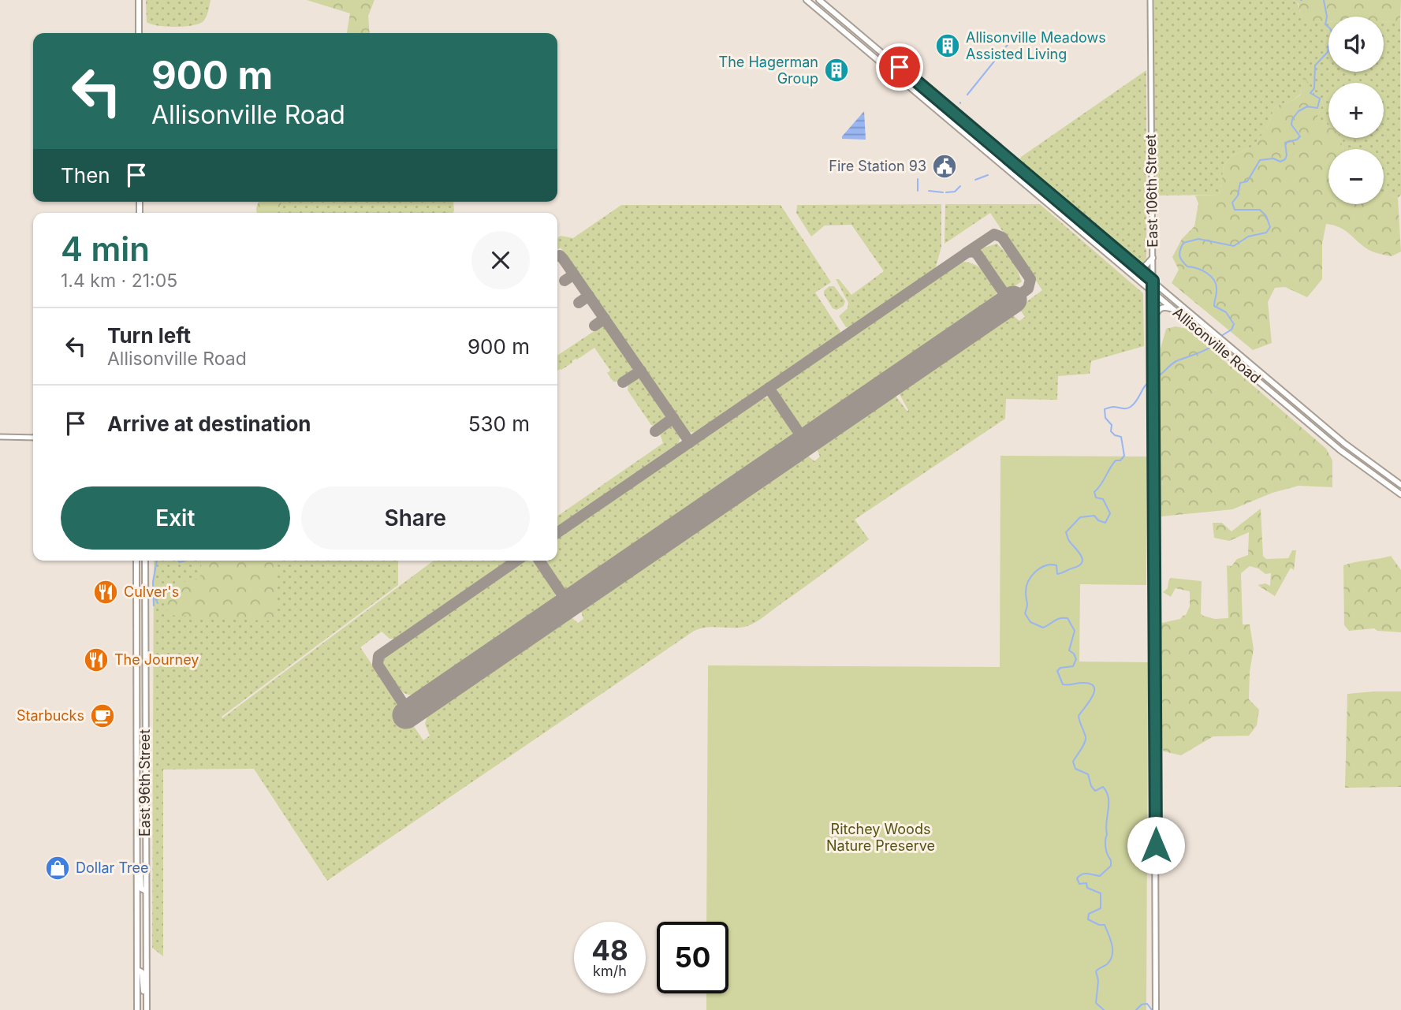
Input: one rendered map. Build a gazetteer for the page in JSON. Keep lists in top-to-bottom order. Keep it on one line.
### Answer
{"streets":{"main road":["East 106th Street","Allisonville Road","East 96th Street"]},"crossings":[["East 106th Street","Allisonville Road"]],"parks":["Ritchey Woods Nature Preserve"],"places":{"building":["Allisonville Meadows Assisted Living","The Hagerman Group"],"public building":["Fire Station 93"],"restaurant":["Culver's","The Journey"],"cafe":["Starbucks"],"shop":["Dollar Tree"]},"page":{"map_buttons":["+","−"],"turn":["900 m","Allisonville Road"],"then":"Then","heading":["4 min","1.4 km · 21:05"],"list":[{"name":"Turn left","note":"Allisonville Road","value":"900 m"},{"name":"Arrive at destination","value":"530 m"}],"buttons":["Exit","Share"],"speed":"48 km/h","limit":"50"}}
